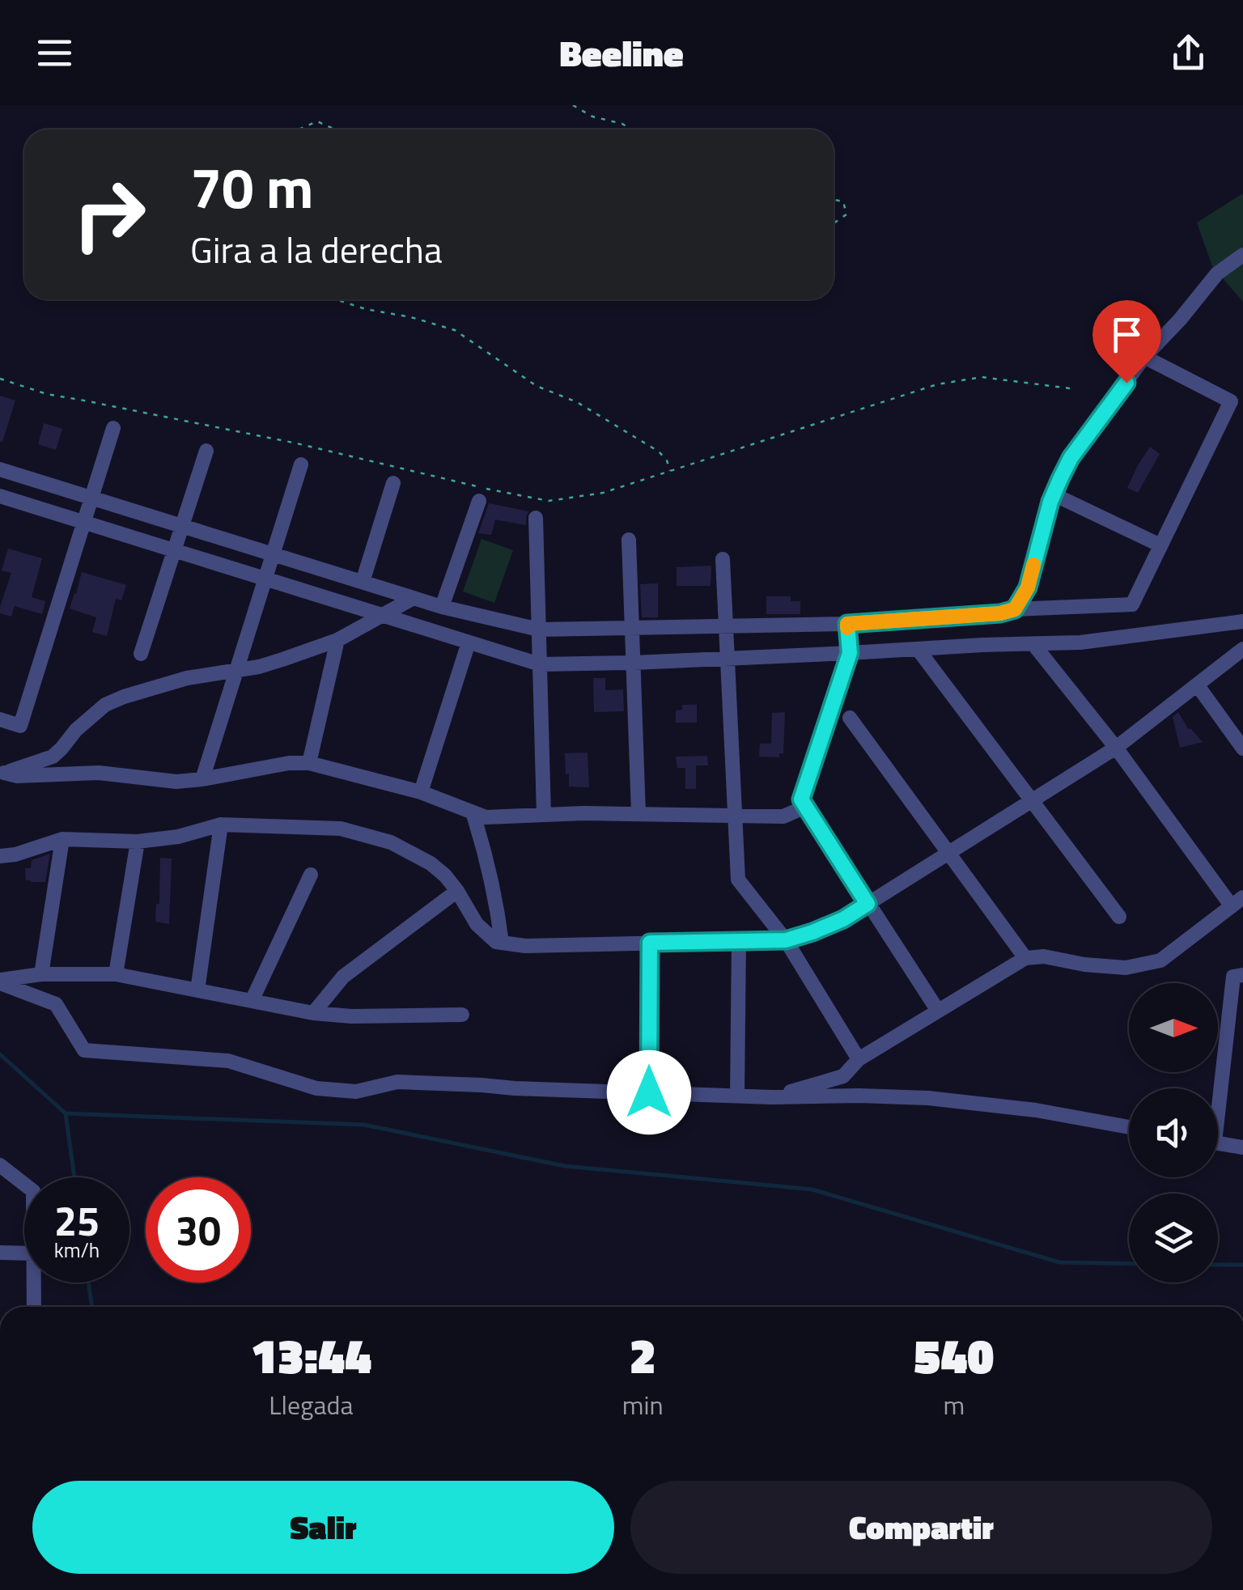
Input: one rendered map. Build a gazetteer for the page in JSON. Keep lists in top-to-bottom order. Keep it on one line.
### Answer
{"north":"right","page":{"header":"Beeline","turn":["70 m","Gira a la derecha"],"speed":"25 km/h","limit":"30","eta":["13:44","Llegada","2","min","540","m"],"buttons":["Salir","Compartir"]}}
